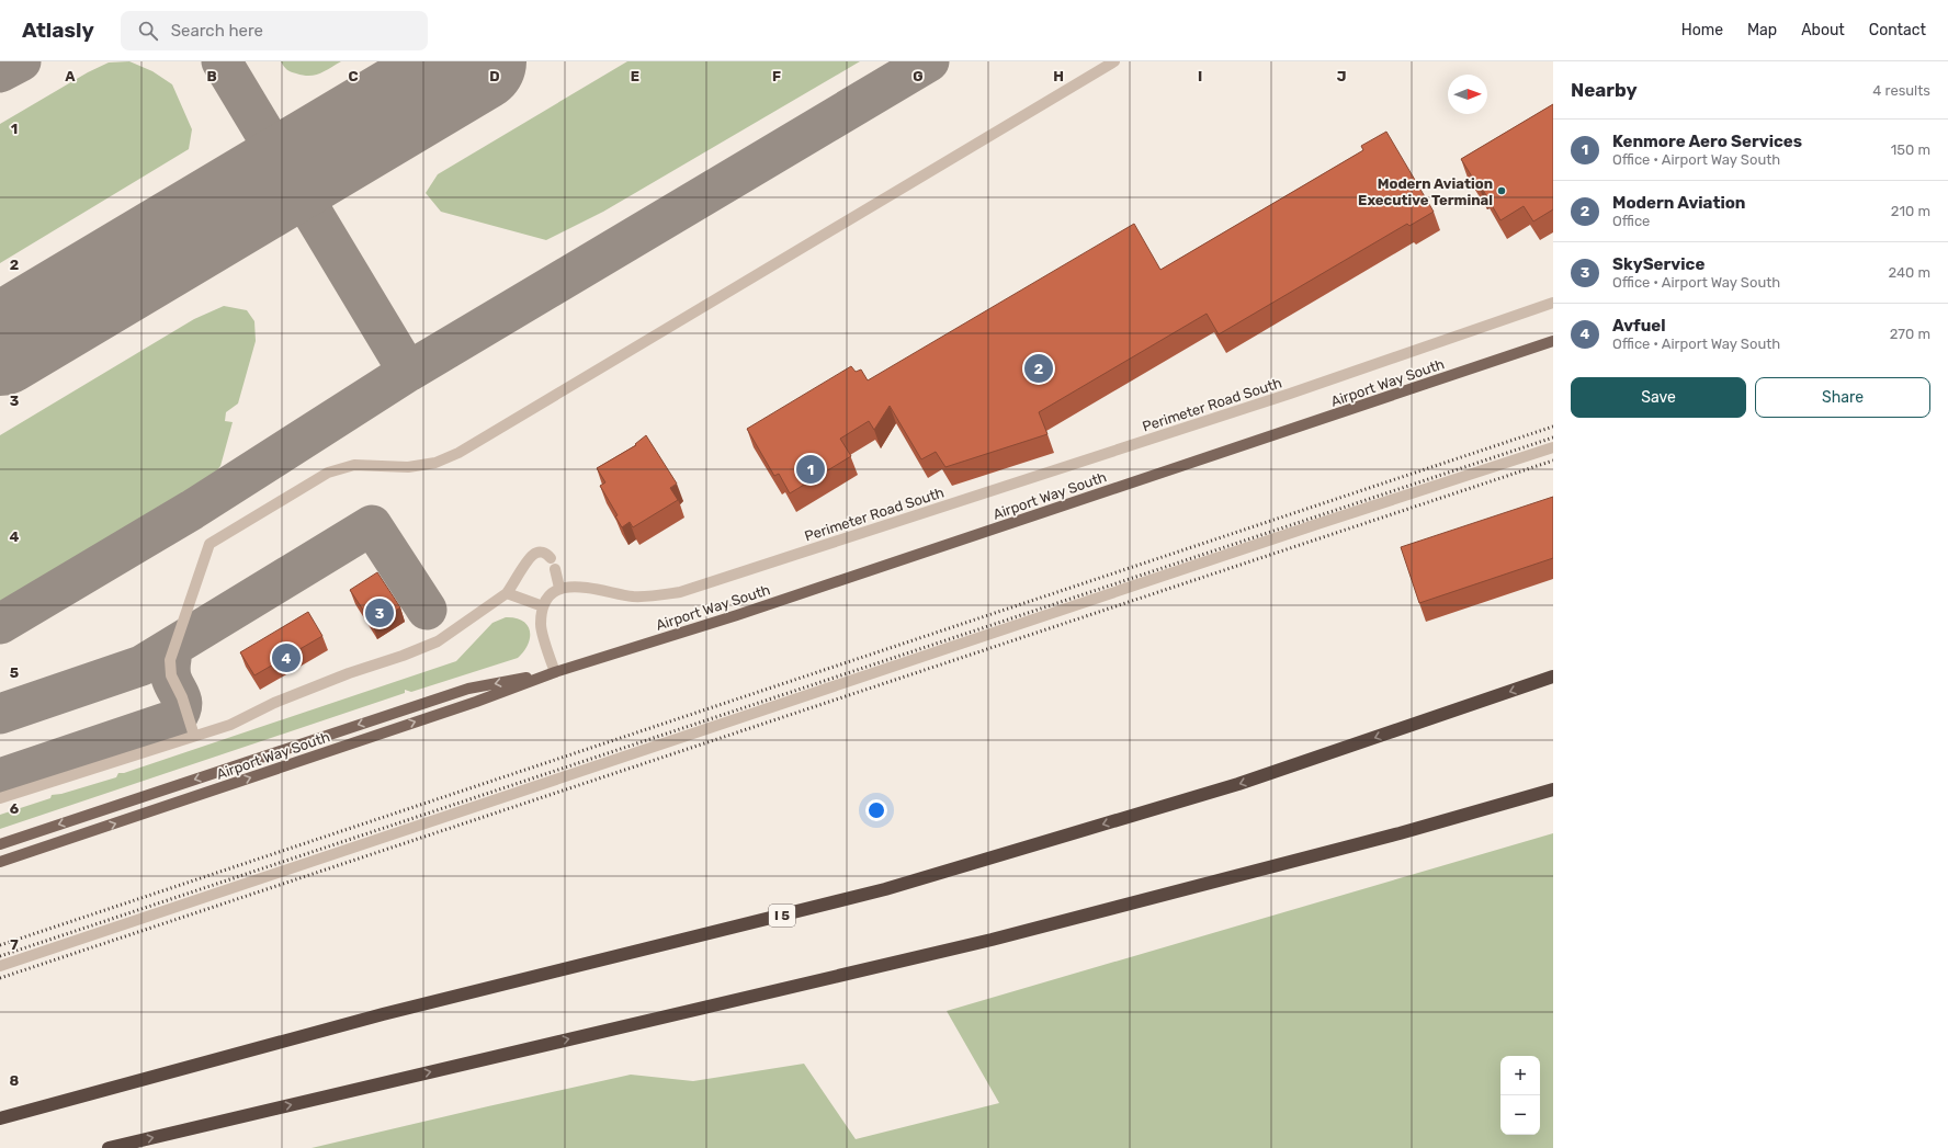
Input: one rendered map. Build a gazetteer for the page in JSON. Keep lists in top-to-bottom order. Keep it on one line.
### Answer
{"streets":{"highway":["I 5"],"main road":["Airport Way South"],"lane":["Perimeter Road South"]},"places":["Modern Aviation Executive Terminal"],"north":"right","page":{"header":"Atlasly","search":"Search here","nav":["Home","Map","About","Contact"],"heading":["Nearby","4 results"],"list":[{"mark":"1","name":"Kenmore Aero Services","note":"Office · Airport Way South","value":"150 m"},{"mark":"2","name":"Modern Aviation","note":"Office","value":"210 m"},{"mark":"3","name":"SkyService","note":"Office · Airport Way South","value":"240 m"},{"mark":"4","name":"Avfuel","note":"Office · Airport Way South","value":"270 m"}],"pins":["2","1","3","4"],"buttons":["Save","Share"],"map_buttons":["+","−"]},"grid":{"columns":["A","B","C","D","E","F","G","H","I","J"],"rows":["1","2","3","4","5","6","7","8"]}}
